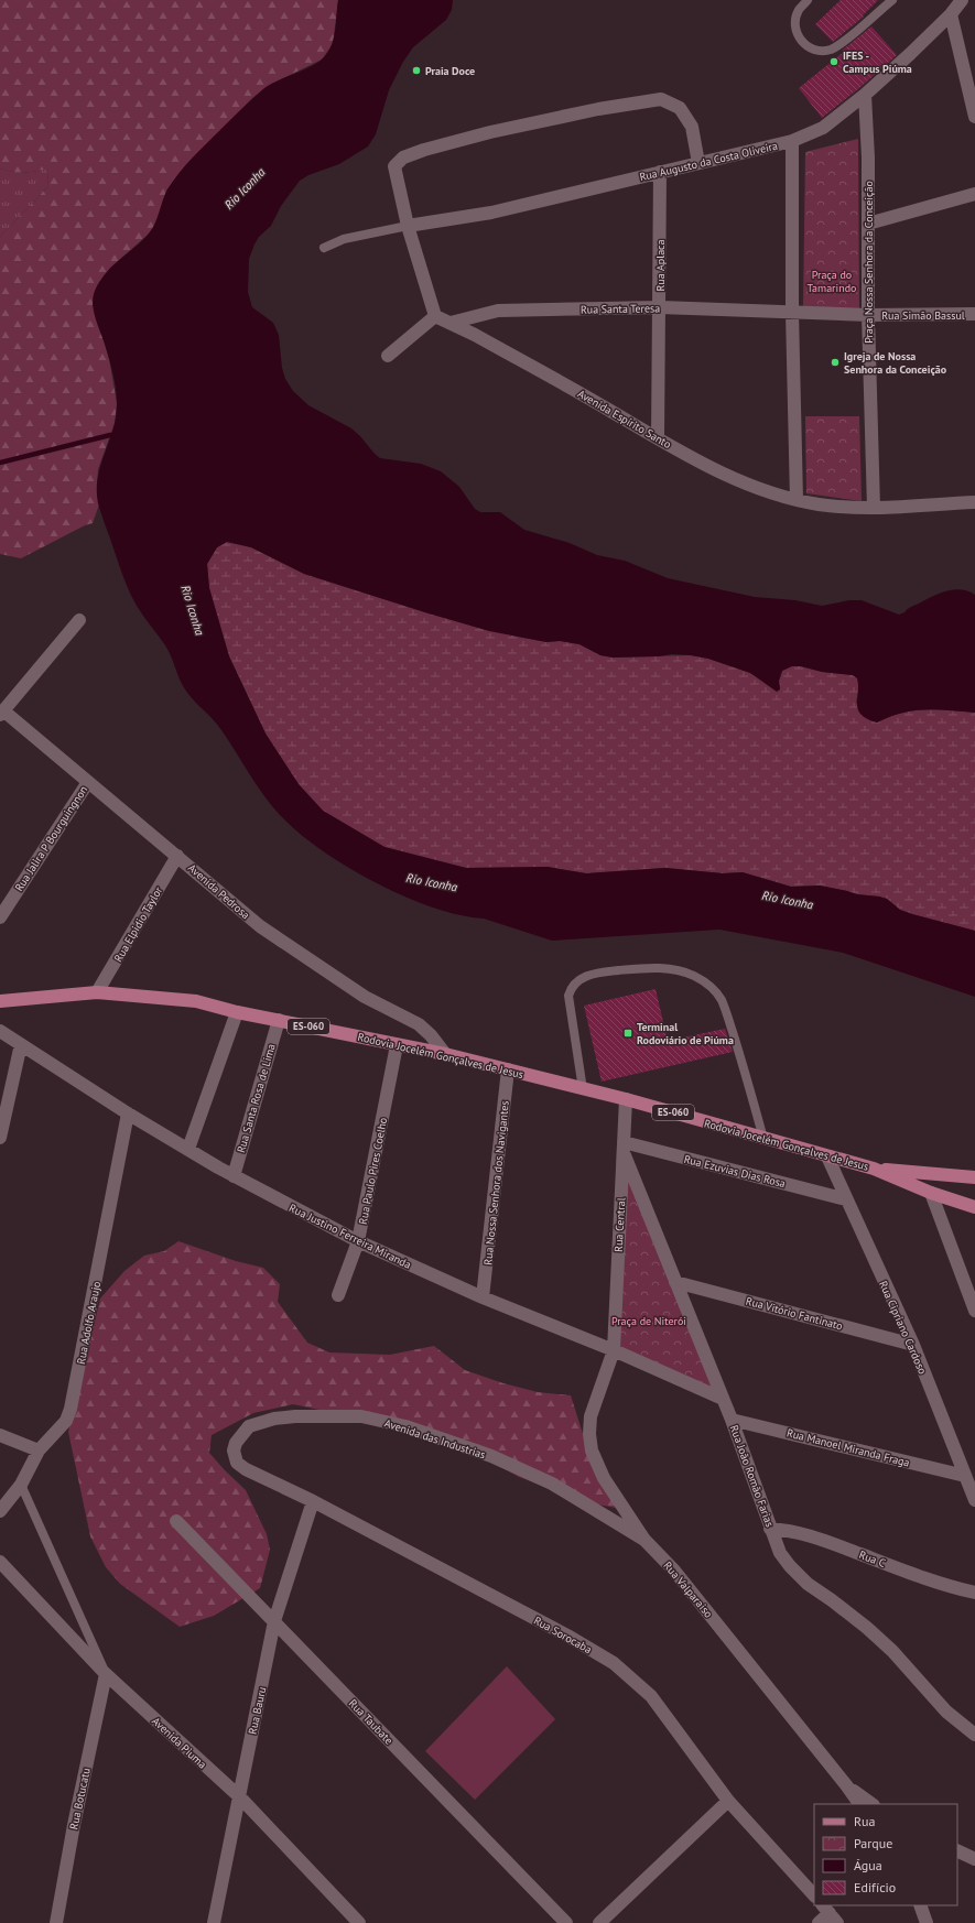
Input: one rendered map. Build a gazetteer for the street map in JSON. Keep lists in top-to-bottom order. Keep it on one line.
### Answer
{"streets":{"main road":["ES-060","Rodovia Jocelém Gonçalves de Jesus"],"street":["Rua Augusto da Costa Oliveira","Praça Nossa Senhora da Conceição","Rua Aplaca","Rua Santa Teresa","Rua Simão Bassul","Avenida Espírito Santo","Rua Jalira P Bourguingnon","Avenida Pedrosa","Rua Elpidio Taylor","Rua Santa Rosa de Lima","Rua Paulo Pires Coelho","Rua Ezuvias Dias Rosa","Rua Nossa Senhora dos Navigantes","Rua Central","Rua Justino Ferreira Miranda","Rua Vitório Fantinato","Rua Adolfo Araujo","Rua Cipriano Cardoso","Avenida das Industrias","Rua Manoel Miranda Fraga","Rua João Romão Farias","Rua C","Rua Valparaiso","Rua Sorocaba","Rua Bauru","Rua Taubate","Avenida Piuma","Rua Botucatu"]},"crossings":[["Rua Augusto da Costa Oliveira","Praça Nossa Senhora da Conceição"],["Rua Augusto da Costa Oliveira","Rua Aplaca"],["Praça Nossa Senhora da Conceição","Rua Simão Bassul"],["Praça Nossa Senhora da Conceição","Avenida Espírito Santo"],["Rua Aplaca","Rua Santa Teresa"],["Rua Aplaca","Avenida Espírito Santo"],["Rua Santa Teresa","Rua Simão Bassul"],["Rua Santa Teresa","Avenida Espírito Santo"],["Rua Jalira P Bourguingnon","Avenida Pedrosa"],["Avenida Pedrosa","Rua Elpidio Taylor"],["Avenida Pedrosa","Rodovia Jocelém Gonçalves de Jesus"],["Rua Elpidio Taylor","Rodovia Jocelém Gonçalves de Jesus"],["Rodovia Jocelém Gonçalves de Jesus","Rua Santa Rosa de Lima"],["Rodovia Jocelém Gonçalves de Jesus","Rua Paulo Pires Coelho"],["Rodovia Jocelém Gonçalves de Jesus","Rua Nossa Senhora dos Navigantes"],["Rodovia Jocelém Gonçalves de Jesus","Rua Central"],["Rodovia Jocelém Gonçalves de Jesus","Rua Cipriano Cardoso"],["Rua Santa Rosa de Lima","Rua Justino Ferreira Miranda"],["Rua Paulo Pires Coelho","Rua Justino Ferreira Miranda"],["Rua Ezuvias Dias Rosa","Rua Central"],["Rua Ezuvias Dias Rosa","Rua Cipriano Cardoso"],["Rua Ezuvias Dias Rosa","Rua João Romão Farias"],["Rua Nossa Senhora dos Navigantes","Rua Justino Ferreira Miranda"],["Rua Central","Rua Justino Ferreira Miranda"],["Rua Central","Rua João Romão Farias"],["Rua Central","Rua Valparaiso"],["Rua Justino Ferreira Miranda","Rua Adolfo Araujo"],["Rua Justino Ferreira Miranda","Rua João Romão Farias"],["Rua Justino Ferreira Miranda","Rua Valparaiso"],["Rua Vitório Fantinato","Rua Cipriano Cardoso"],["Rua Vitório Fantinato","Rua João Romão Farias"],["Rua Cipriano Cardoso","Rua Manoel Miranda Fraga"],["Avenida das Industrias","Rua Valparaiso"],["Avenida das Industrias","Rua Sorocaba"],["Rua Manoel Miranda Fraga","Rua João Romão Farias"],["Rua João Romão Farias","Rua C"],["Rua Sorocaba","Rua Bauru"],["Rua Bauru","Rua Taubate"],["Rua Bauru","Avenida Piuma"],["Avenida Piuma","Rua Botucatu"]],"water":["Rio Iconha"],"parks":["Praça do Tamarindo","Praça de Niterói"],"places":{"other":["IFES - Campus Piúma","Praia Doce","Igreja de Nossa Senhora da Conceição"],"transit":["Terminal Rodoviário de Piúma"]},"legend":["Rua","Parque","Água","Edifício"]}
